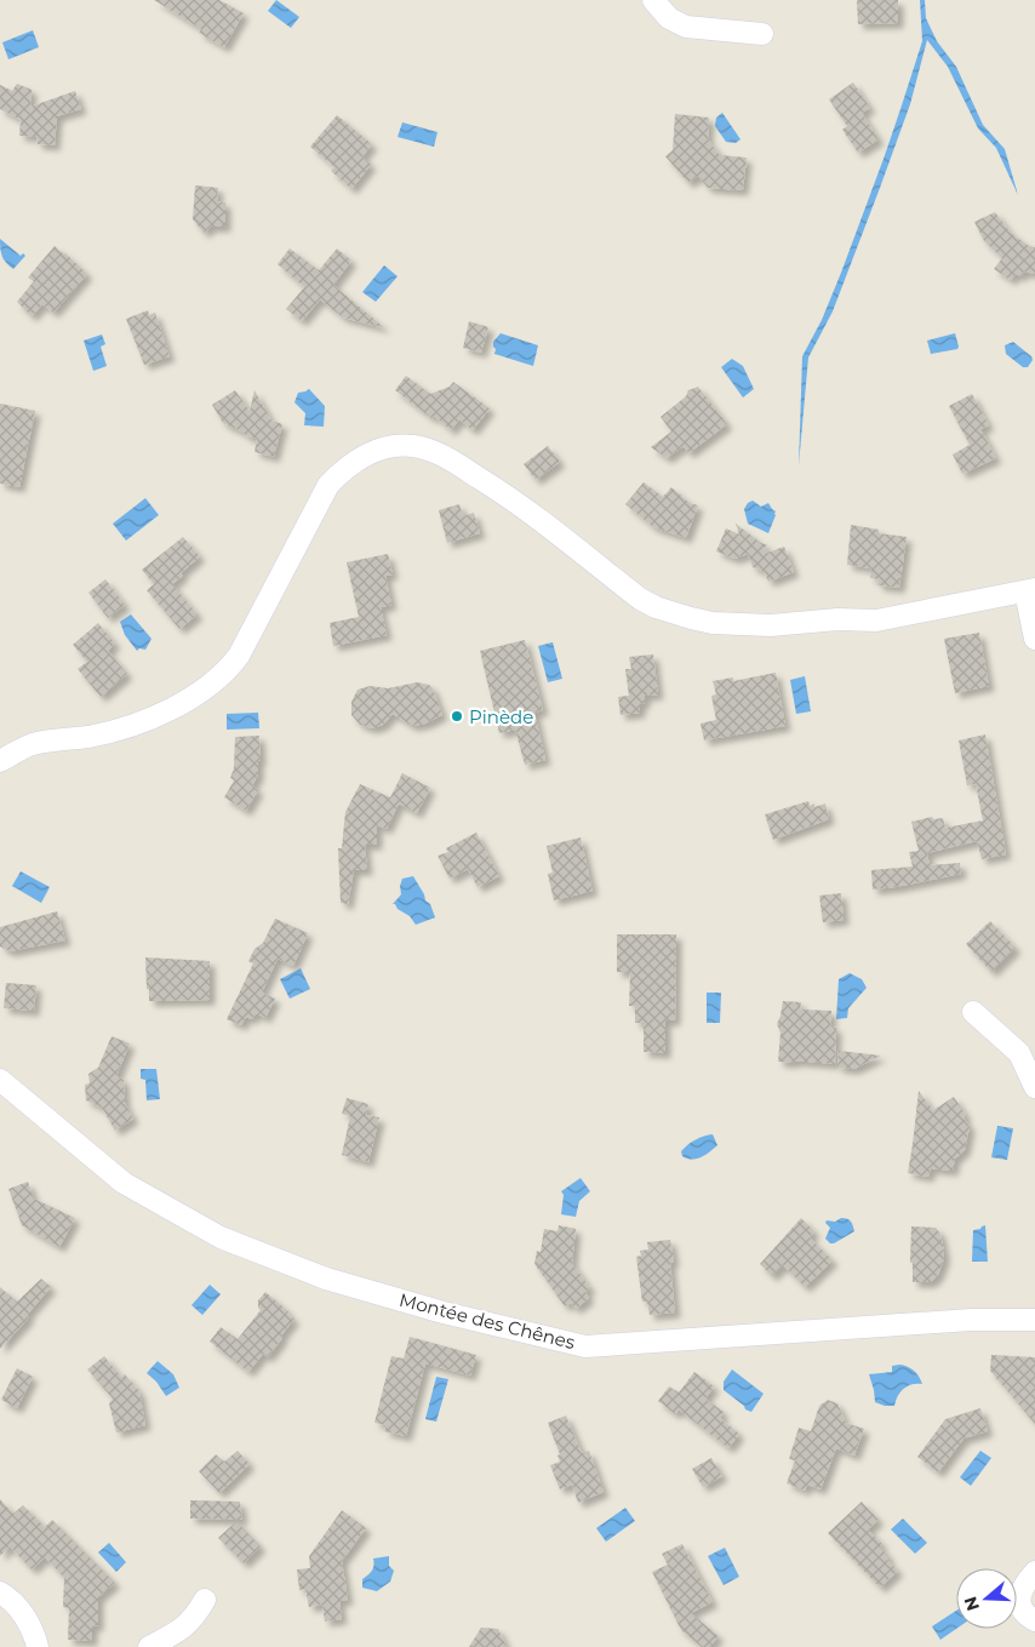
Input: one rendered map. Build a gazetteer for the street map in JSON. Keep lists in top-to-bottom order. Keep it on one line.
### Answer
{"streets":{"street":["Montée des Chênes"]},"places":["Pinède"],"north":"left"}
